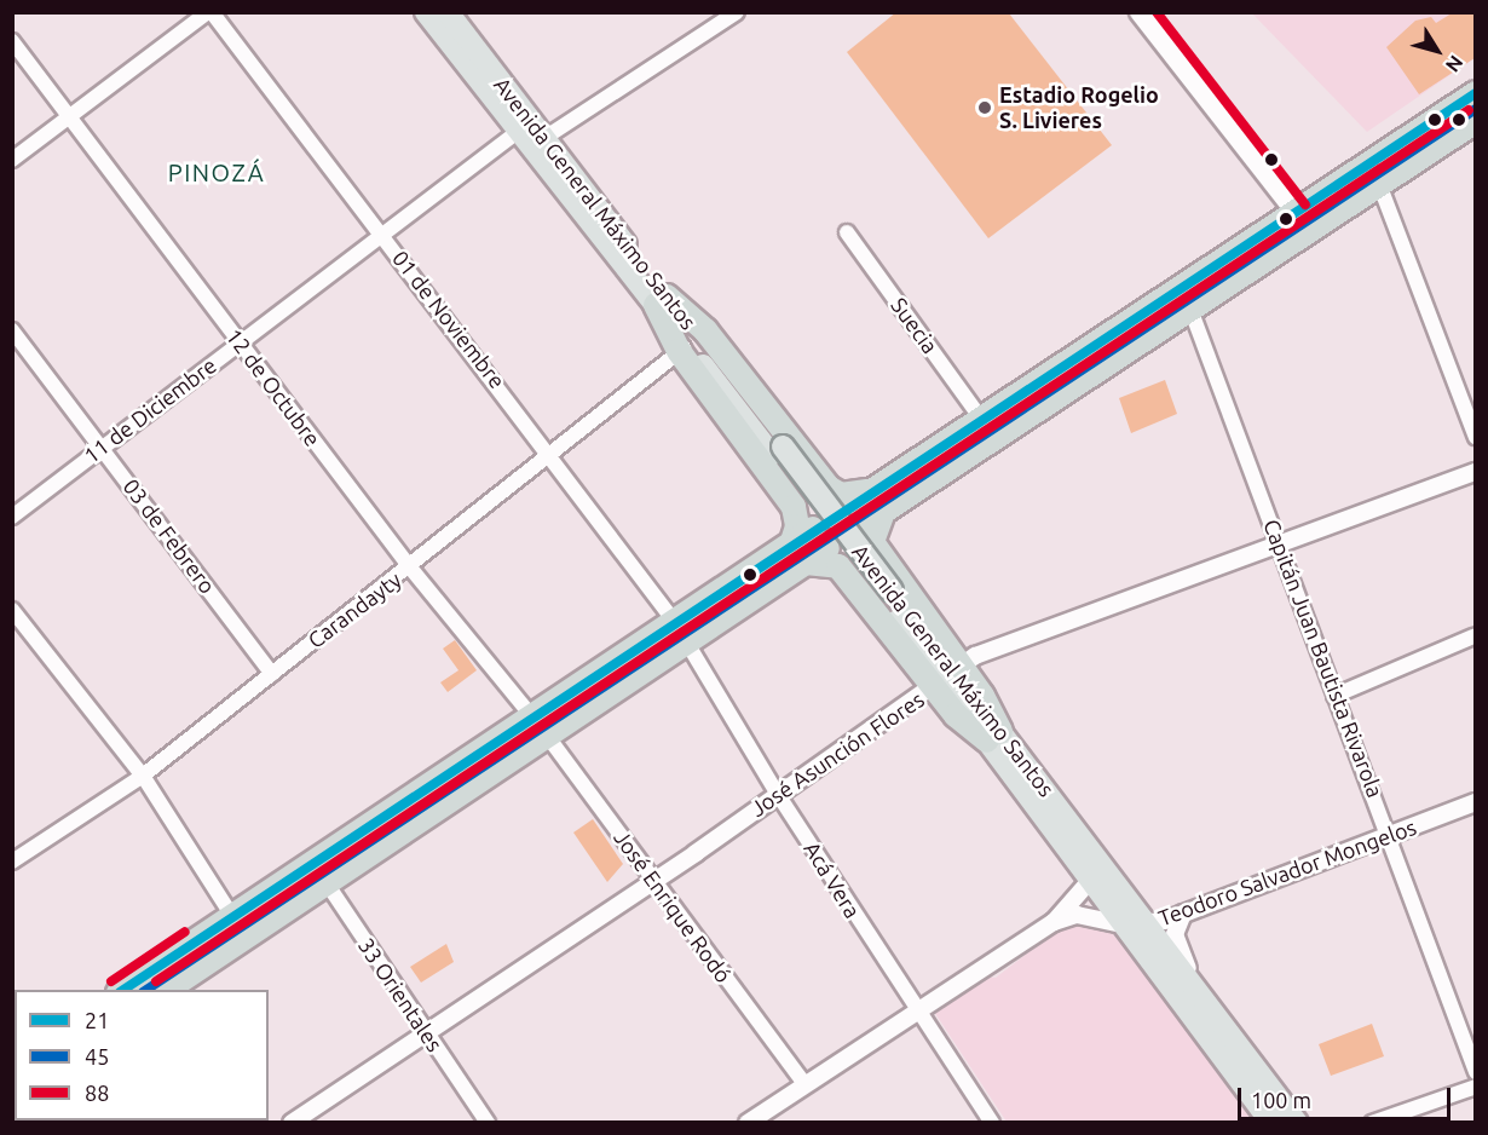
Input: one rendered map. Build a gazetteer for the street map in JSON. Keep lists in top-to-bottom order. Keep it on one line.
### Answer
{"streets":{"main road":["Avenida General Máximo Santos"],"street":["01 de Noviembre","Suecia","12 de Octubre","11 de Diciembre","03 de Febrero","Carandayty","Capitán Juan Bautista Rivarola","José Asunción Flores","Teodoro Salvador Mongelos","Acá Vera","José Enrique Rodó","33 Orientales"]},"crossings":[["Avenida General Máximo Santos","11 de Diciembre"],["Avenida General Máximo Santos","Carandayty"],["Avenida General Máximo Santos","José Asunción Flores"],["Avenida General Máximo Santos","Teodoro Salvador Mongelos"],["01 de Noviembre","11 de Diciembre"],["01 de Noviembre","Carandayty"],["01 de Noviembre","Acá Vera"],["12 de Octubre","11 de Diciembre"],["12 de Octubre","Carandayty"],["12 de Octubre","José Enrique Rodó"],["11 de Diciembre","03 de Febrero"],["03 de Febrero","Carandayty"],["Capitán Juan Bautista Rivarola","José Asunción Flores"],["Capitán Juan Bautista Rivarola","Teodoro Salvador Mongelos"],["José Asunción Flores","Acá Vera"],["José Asunción Flores","José Enrique Rodó"],["José Asunción Flores","33 Orientales"],["Teodoro Salvador Mongelos","Acá Vera"],["Teodoro Salvador Mongelos","José Enrique Rodó"]],"districts":["PINOZÁ"],"places":["Estadio Rogelio S. Livieres"],"lines":["transit line 88","transit line 21","transit line 45"],"legend":["21","45","88"],"scale_bar":"100 m","north":"bottom right"}
